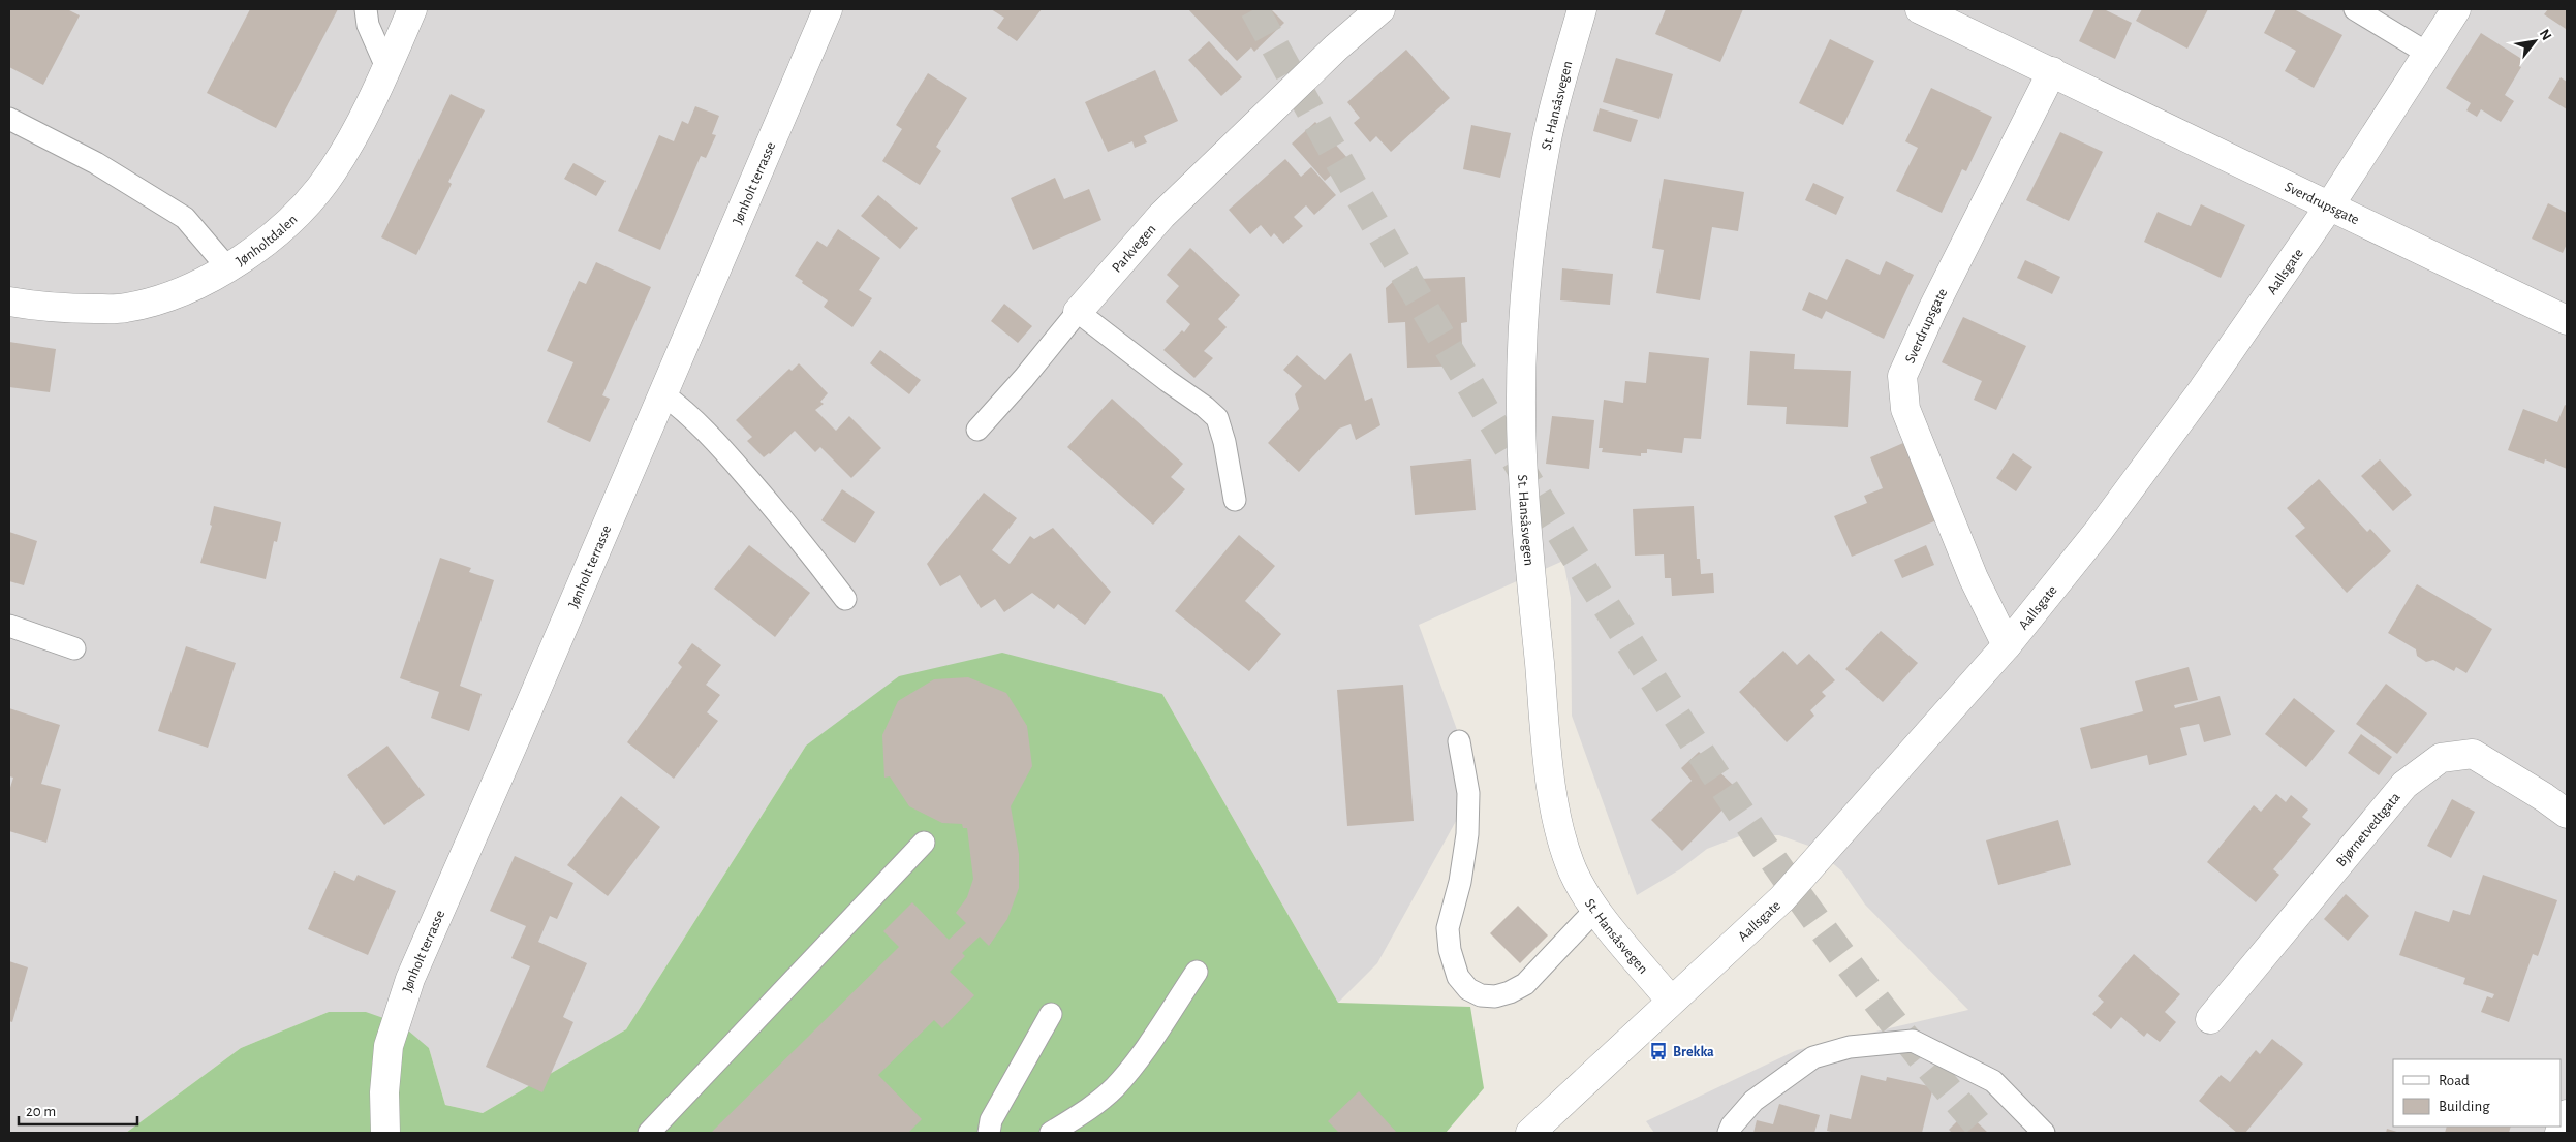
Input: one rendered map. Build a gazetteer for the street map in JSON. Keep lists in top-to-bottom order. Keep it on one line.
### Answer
{"streets":{"street":["St. Hansåsvegen","Jønholt terrasse","Sverdrupsgate","Jønholtdalen","Parkvegen","Aallsgate","Bjørnetvedtgata"]},"crossings":[["St. Hansåsvegen","Aallsgate"],["Sverdrupsgate","Aallsgate"]],"places":{"bus stop":["Brekka"]},"legend":["Road","Building"],"scale_bar":"20 m","north":"top right"}
